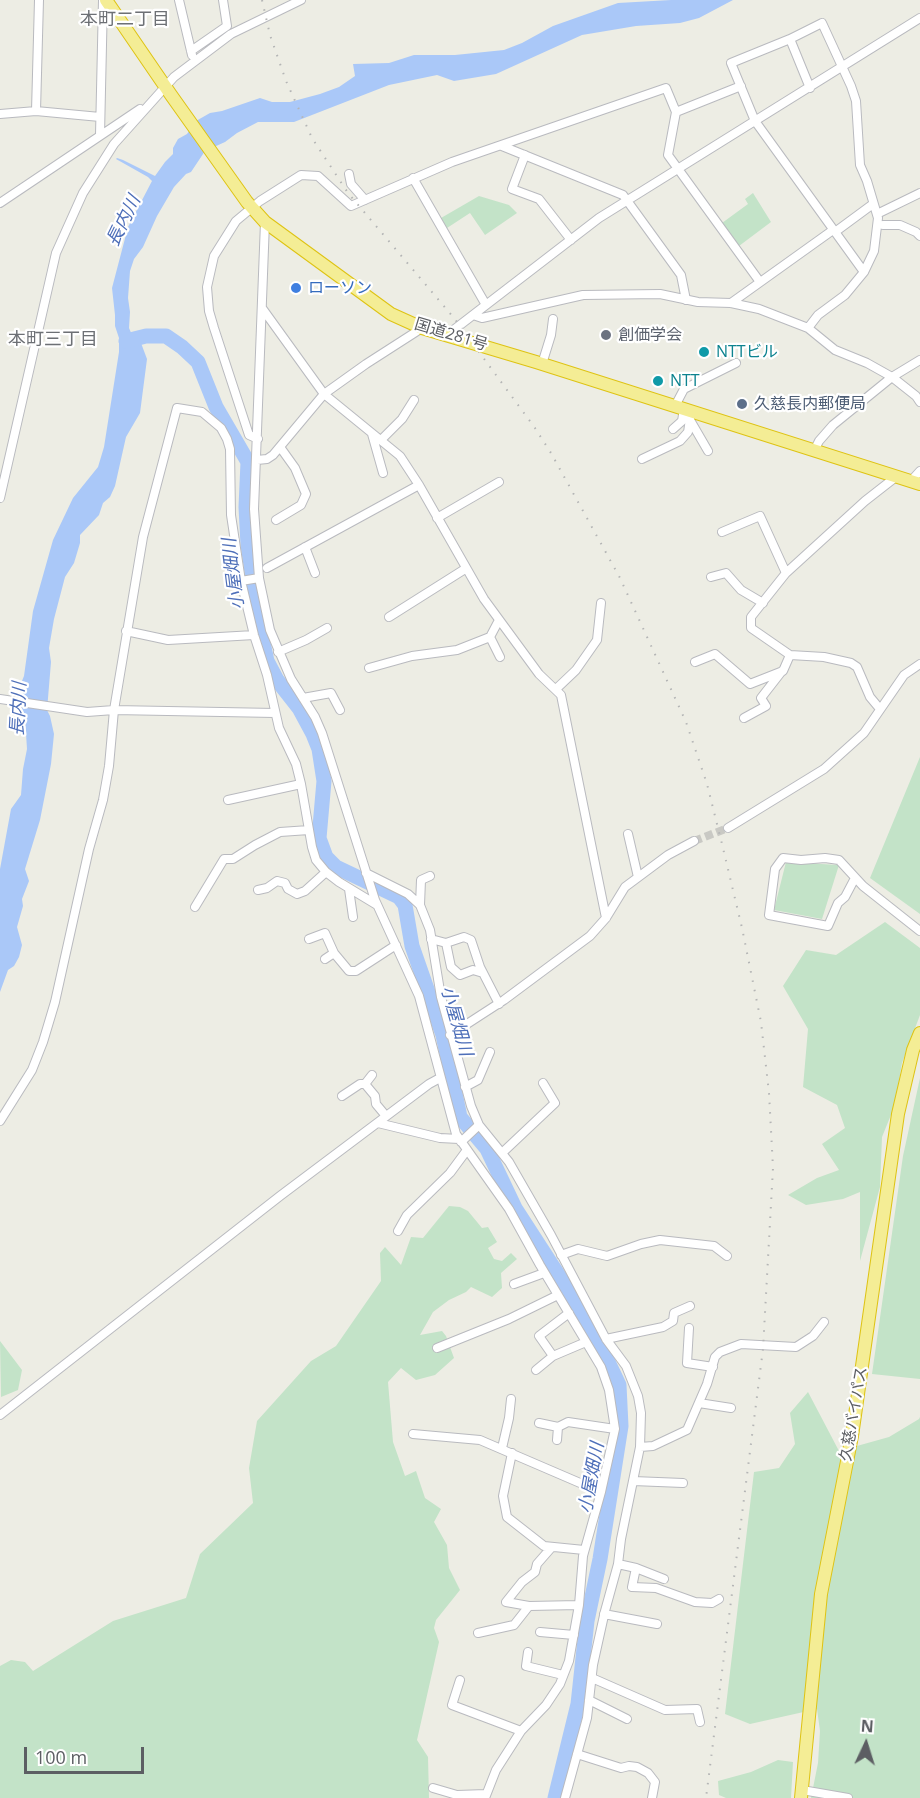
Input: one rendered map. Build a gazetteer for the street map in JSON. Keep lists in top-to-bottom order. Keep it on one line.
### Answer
{"streets":{"highway":["国道281号","久慈バイパス"]},"districts":["本町二丁目","本町三丁目"],"water":["長内川","小屋畑川"],"places":["ローソン","創価学会","NTTビル","NTT","久慈長内郵便局"],"scale_bar":"100 m","north":"top"}
